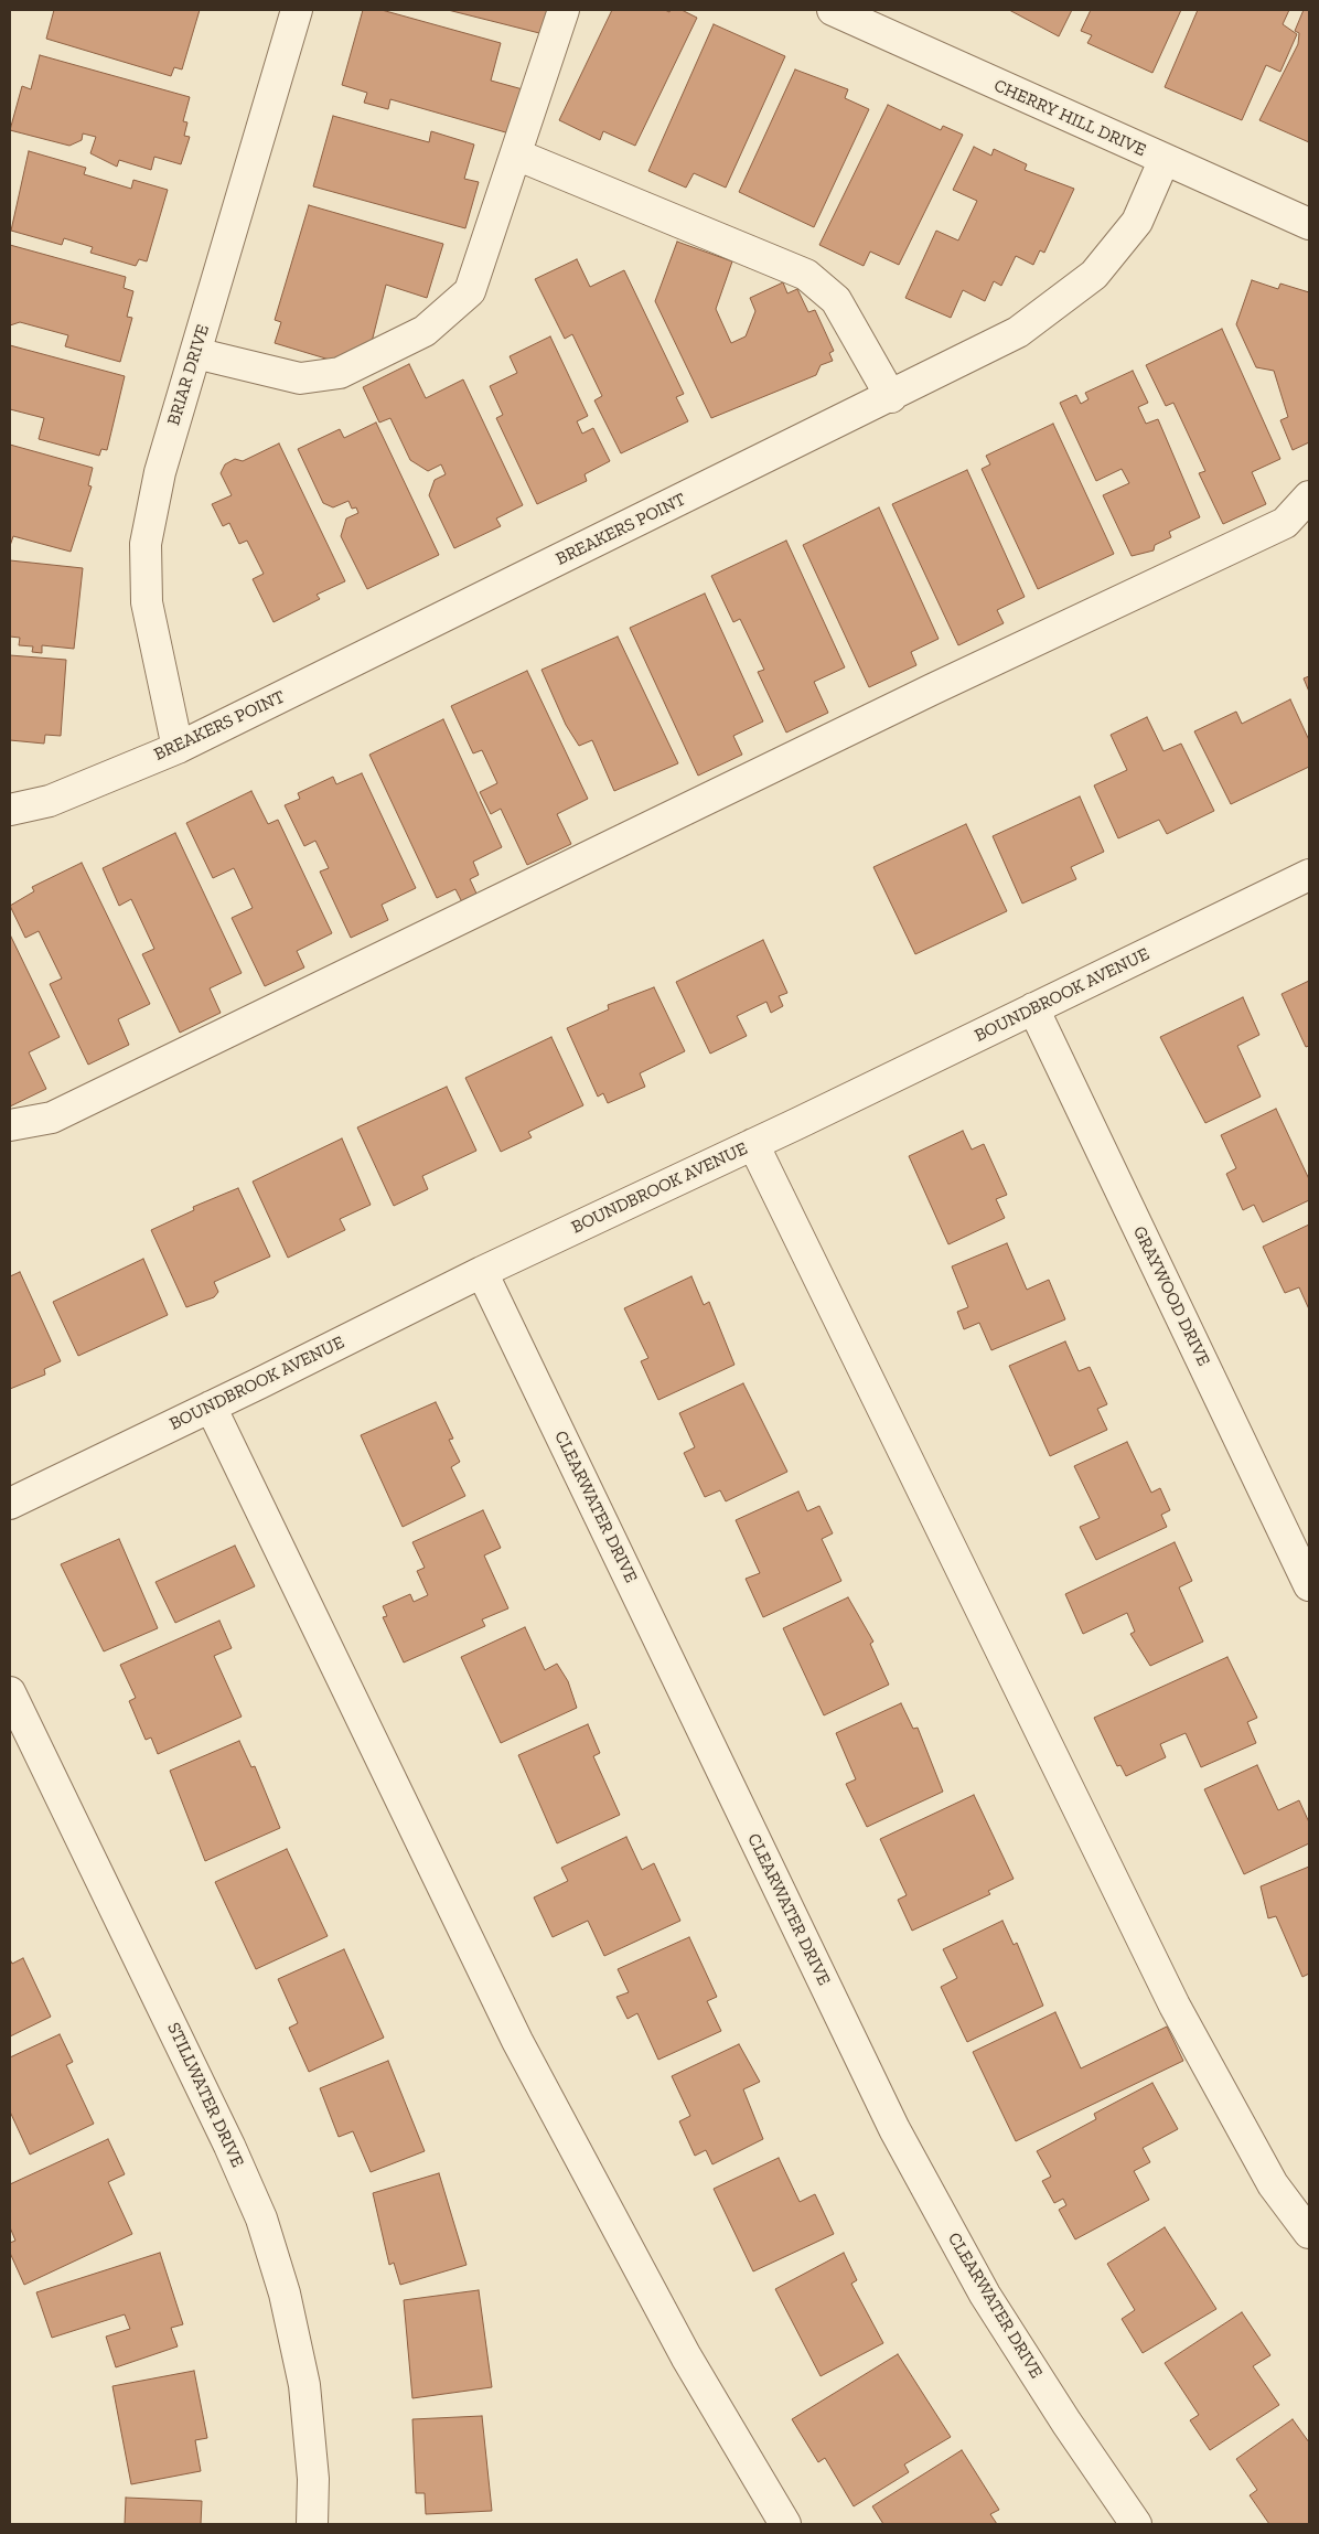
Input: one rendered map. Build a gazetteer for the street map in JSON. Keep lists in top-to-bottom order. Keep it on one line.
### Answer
{"streets":{"street":["CHERRY HILL DRIVE","BRIAR DRIVE","BREAKERS POINT","BOUNDBROOK AVENUE","GRAYWOOD DRIVE","CLEARWATER DRIVE","STILLWATER DRIVE"]},"crossings":[["CHERRY HILL DRIVE","BREAKERS POINT"],["BRIAR DRIVE","BREAKERS POINT"],["BOUNDBROOK AVENUE","GRAYWOOD DRIVE"],["BOUNDBROOK AVENUE","CLEARWATER DRIVE"]]}
